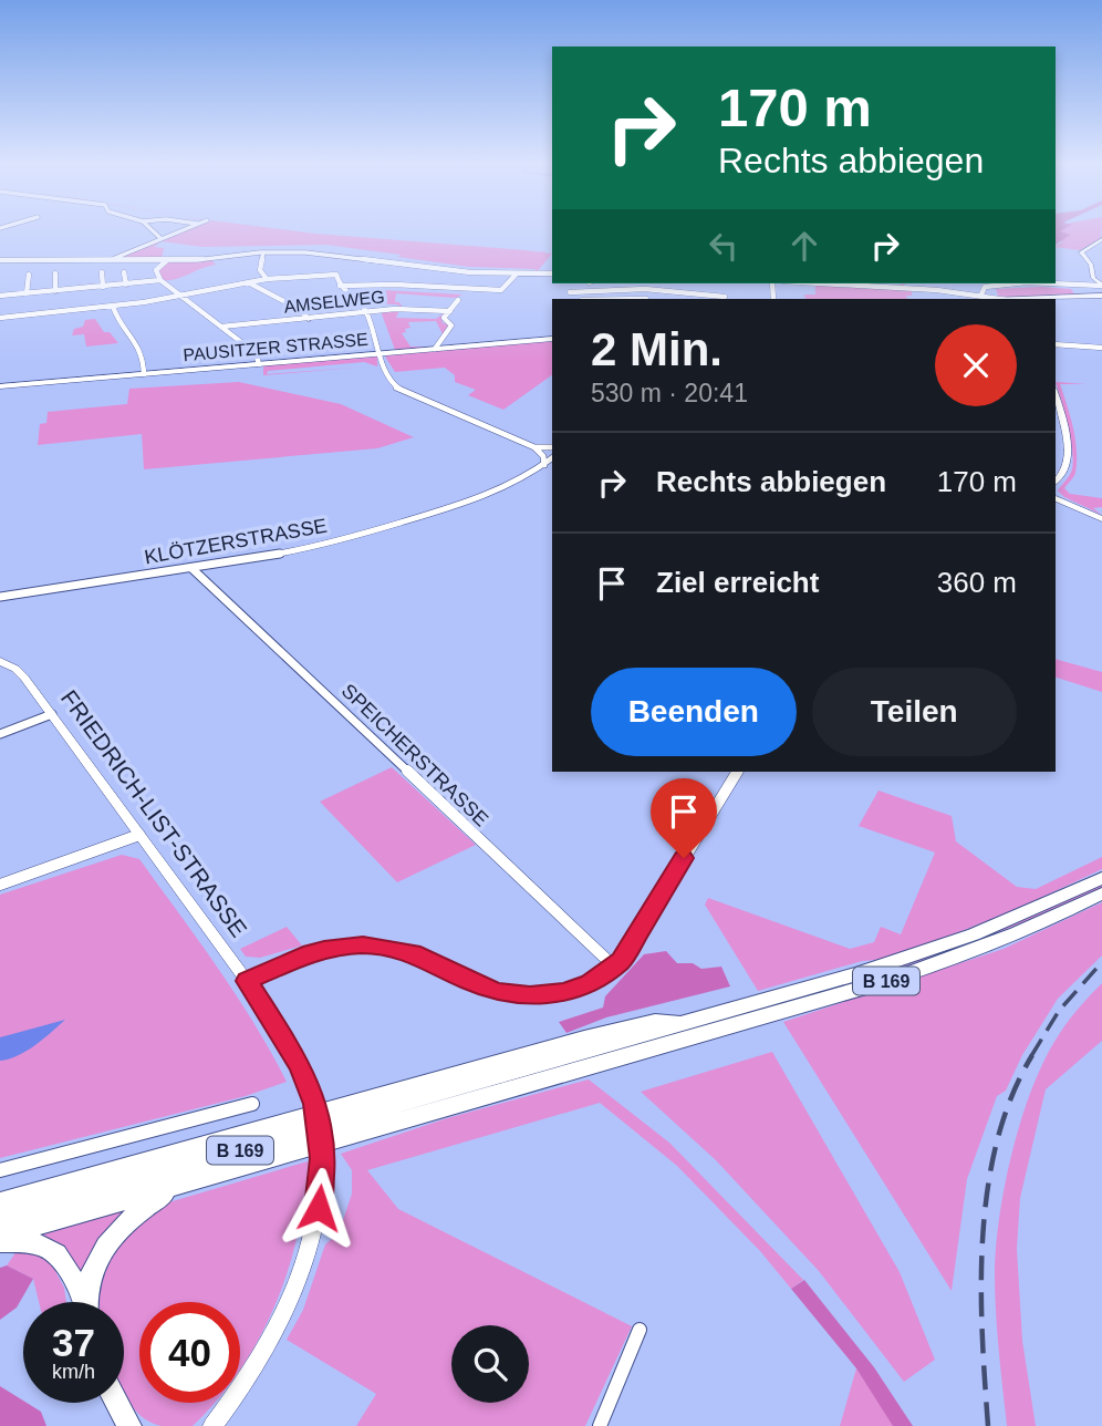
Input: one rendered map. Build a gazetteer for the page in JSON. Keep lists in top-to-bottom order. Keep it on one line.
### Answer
{"streets":{"highway":["B 169"],"street":["AMSELWEG","PAUSITZER STRASSE","KLÖTZERSTRASSE","SPEICHERSTRASSE","FRIEDRICH-LIST-STRASSE"]},"crossings":[["KLÖTZERSTRASSE","SPEICHERSTRASSE"]],"page":{"turn":["170 m","Rechts abbiegen"],"heading":["2 Min.","530 m · 20:41"],"list":[{"name":"Rechts abbiegen","value":"170 m"},{"name":"Ziel erreicht","value":"360 m"}],"buttons":["Beenden","Teilen"],"speed":"37 km/h","limit":"40"}}
